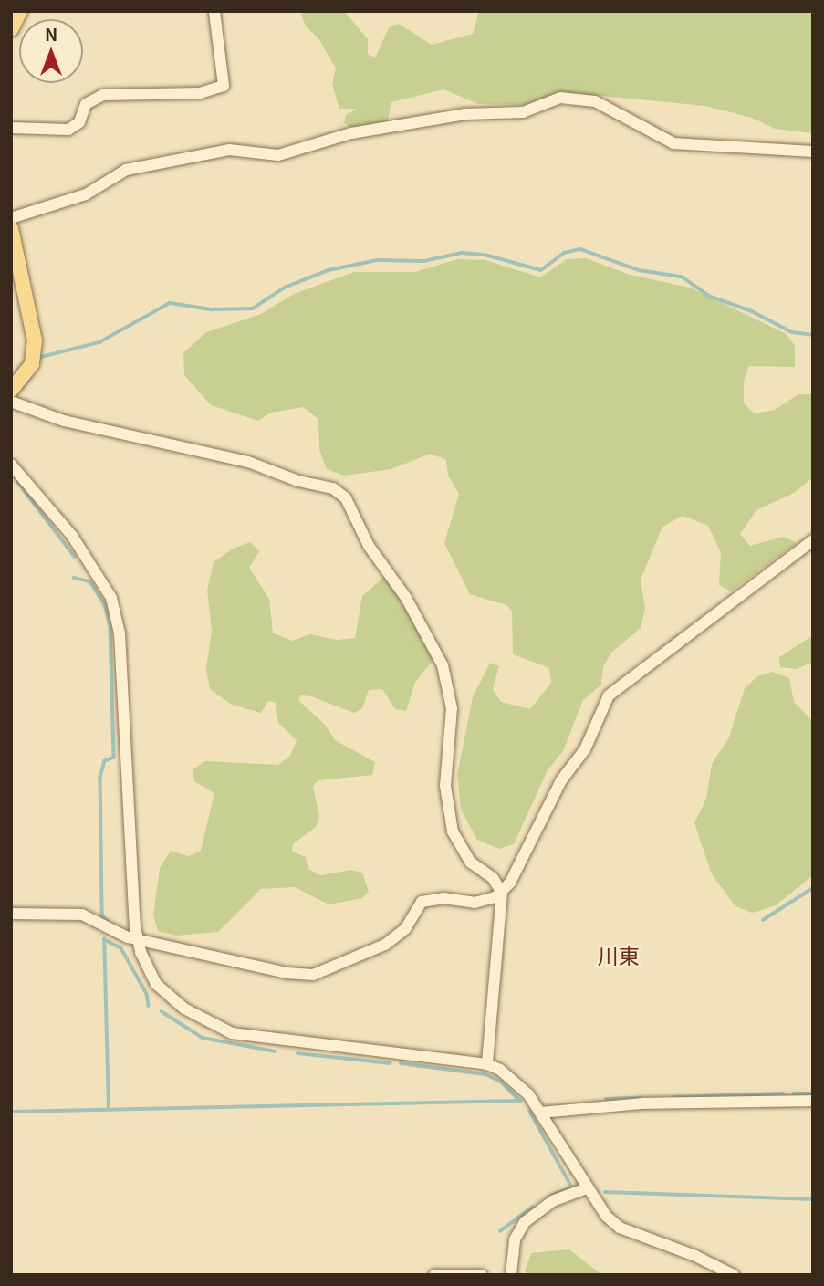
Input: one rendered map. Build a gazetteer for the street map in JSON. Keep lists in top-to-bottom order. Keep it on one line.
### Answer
{"districts":["川東"],"north":"top"}
